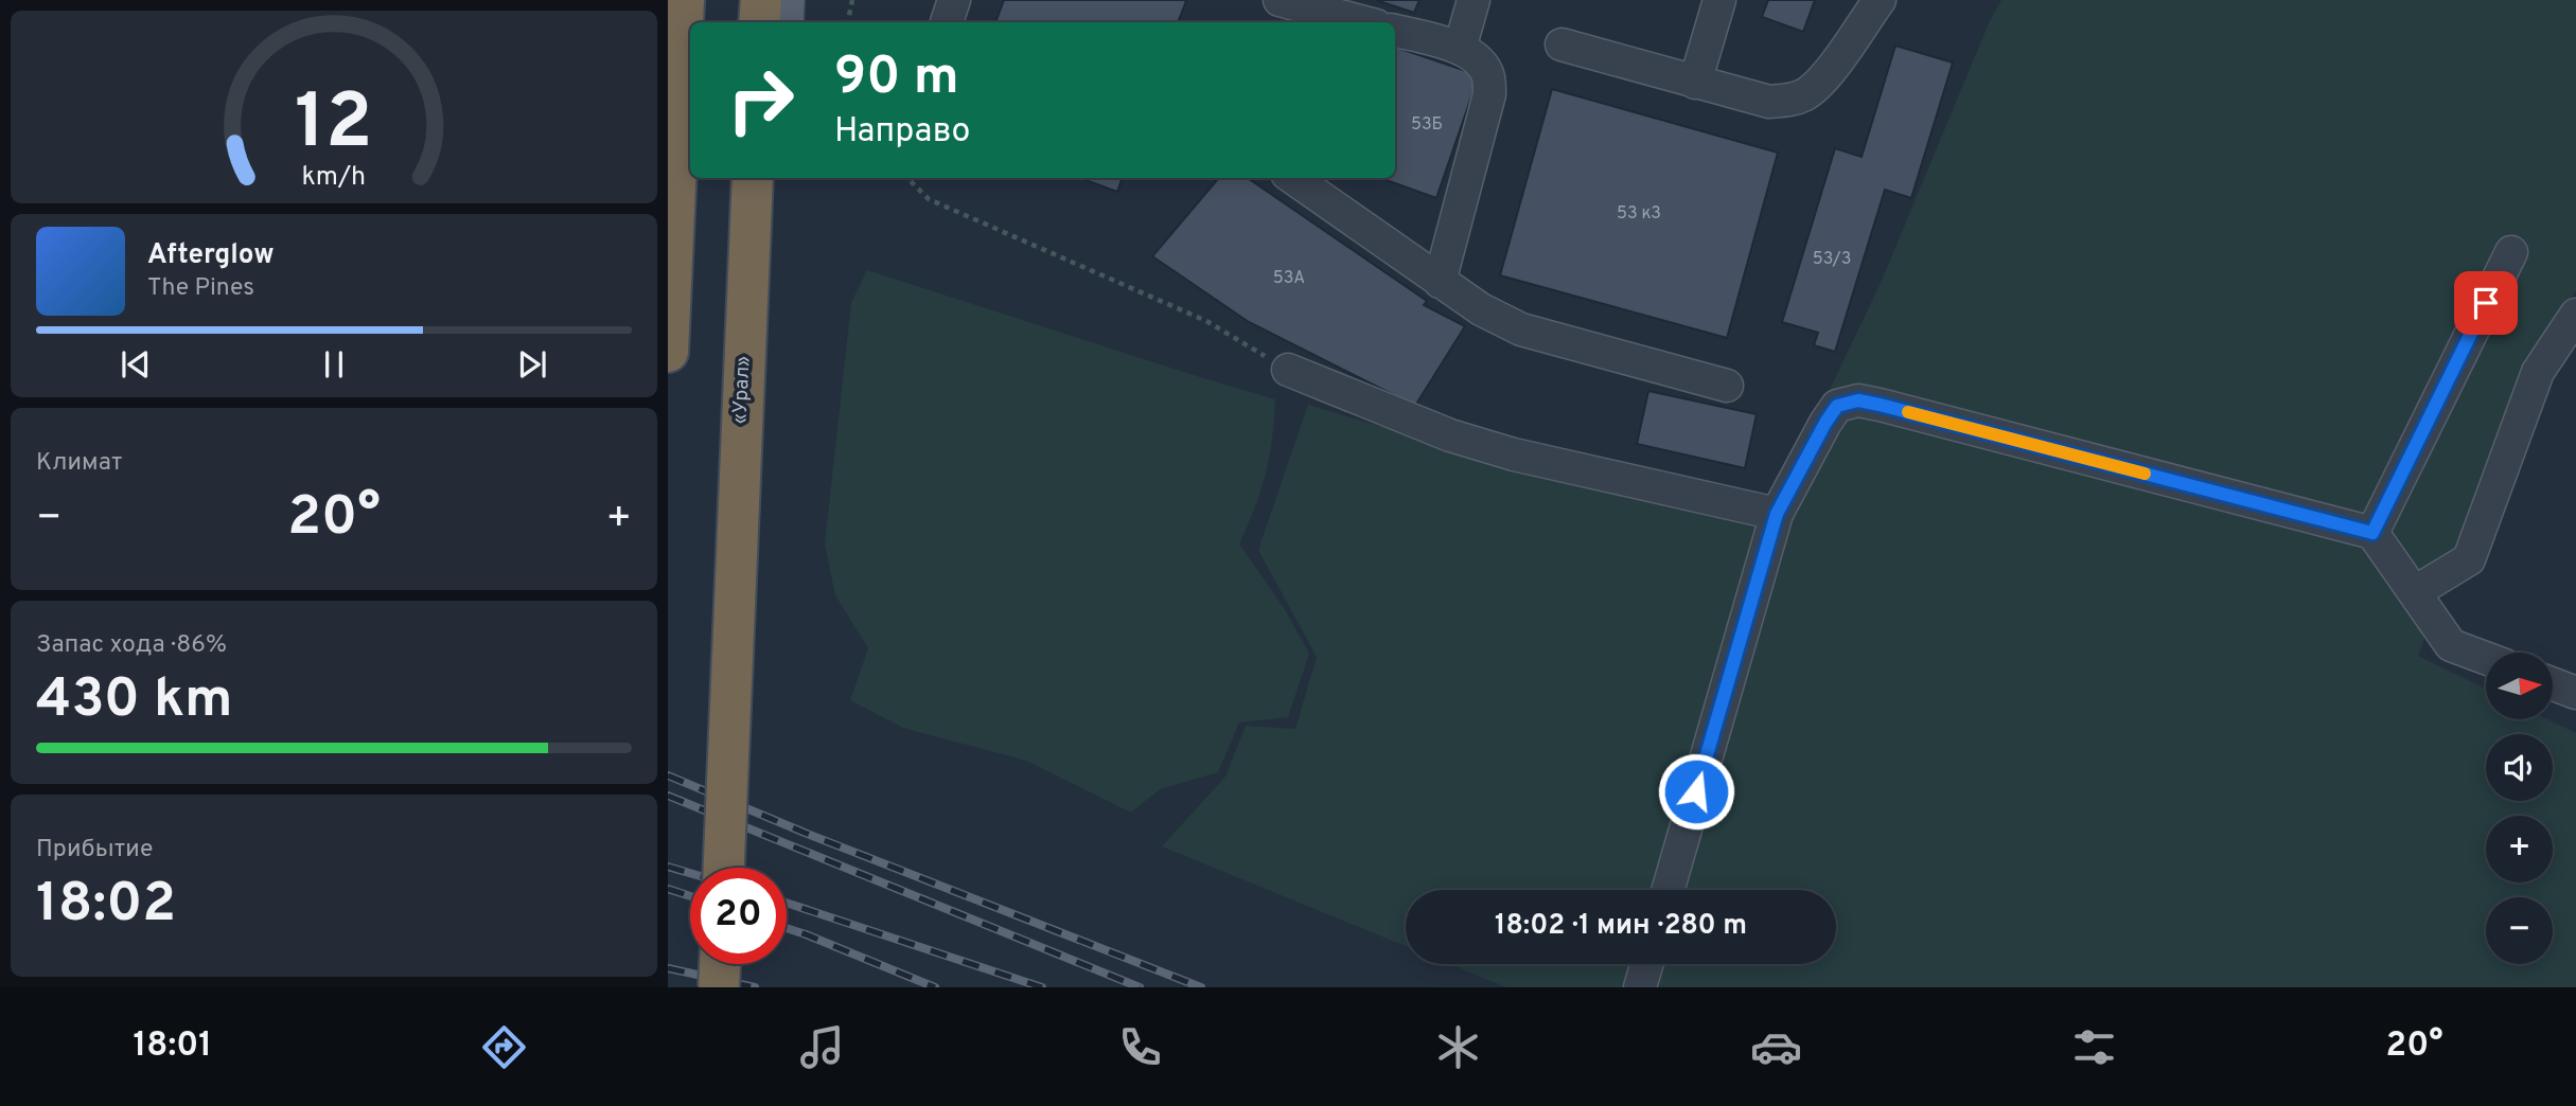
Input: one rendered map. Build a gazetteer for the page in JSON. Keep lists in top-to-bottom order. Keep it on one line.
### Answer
{"streets":{"highway":["«Урал»"]},"house_numbers":["53Б","53 к3","53/3","53А"],"north":"right","page":{"turn":["90 m","Направо"],"song":["Afterglow","The Pines"],"tile":["Климат",["Запас хода · 86%","430 km"],["Прибытие","18:02"]],"heat":["−","20°","+"],"map_buttons":["+","−"],"limit":"20","trip":"18:02 · 1 мин · 280 m","tabs":["18:01","20°"],"gauge":["12","km/h"]}}
